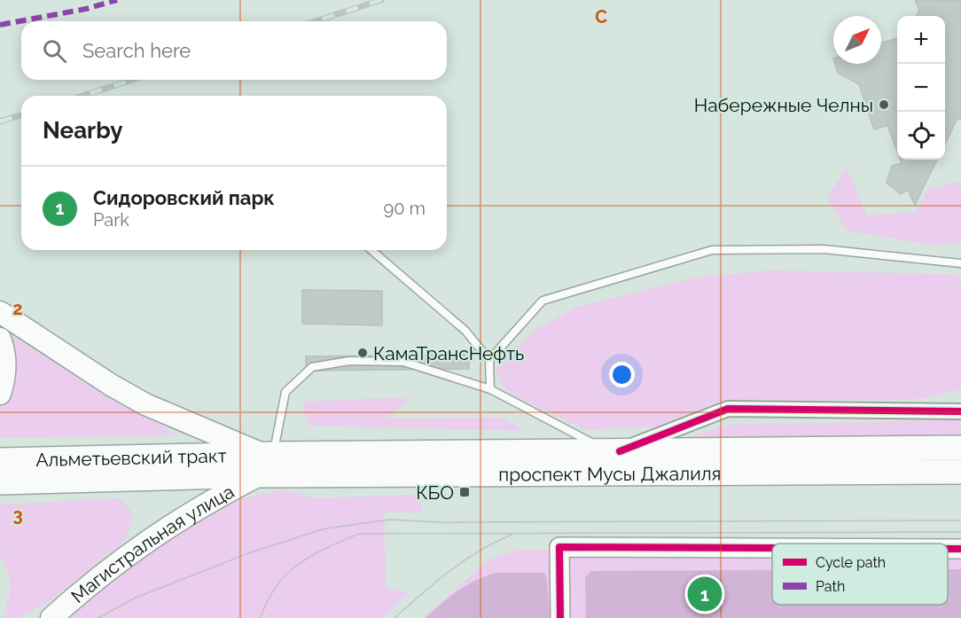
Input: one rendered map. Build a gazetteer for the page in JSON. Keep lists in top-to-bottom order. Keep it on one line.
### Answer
{"streets":{"main road":["Альметьевский тракт","проспект Мусы Джалиля","Магистральная улица"]},"crossings":[["Альметьевский тракт","проспект Мусы Джалиля"],["Альметьевский тракт","Магистральная улица"],["проспект Мусы Джалиля","Магистральная улица"]],"places":{"other":["Набережные Челны","КамаТрансНефть"],"transit":["КБО"]},"legend":["Cycle path","Path"],"north":"top right","page":{"map_buttons":["+","−"],"search":"Search here","heading":"Nearby","list":[{"mark":"1","name":"Сидоровский парк","note":"Park","value":"90 m"}],"pins":"1"},"grid":{"columns":["C"],"rows":["2","3"]}}
